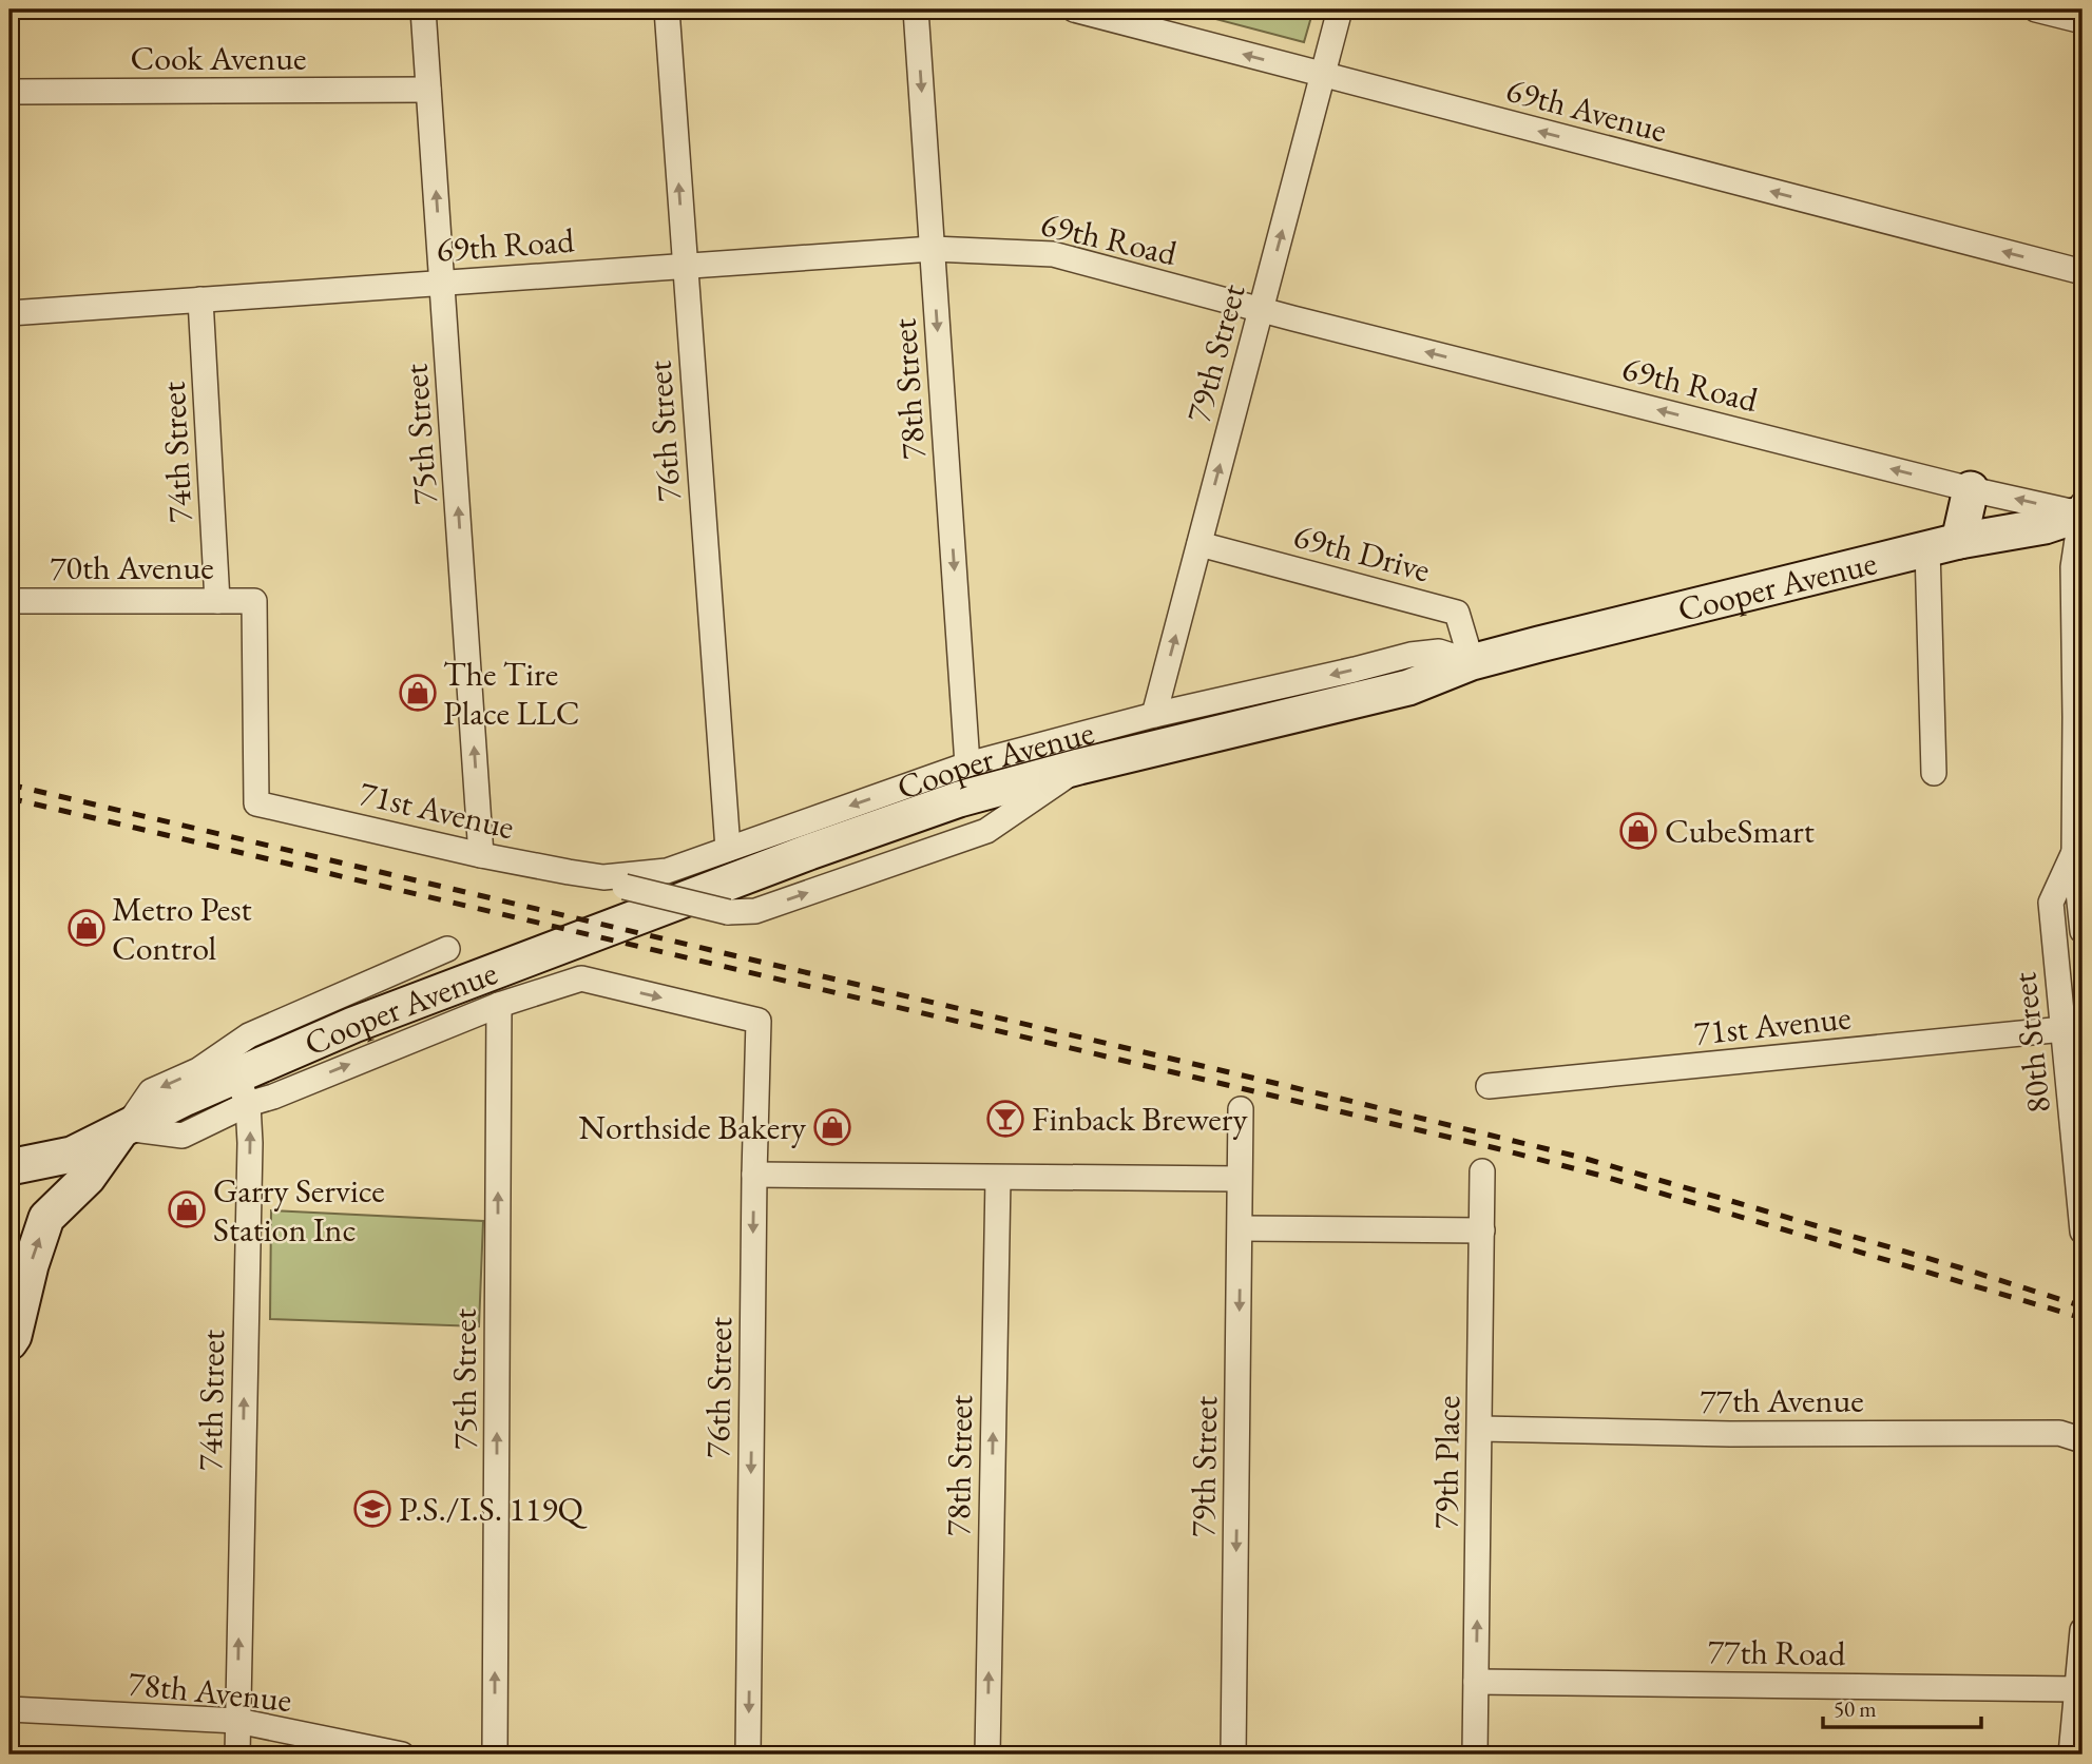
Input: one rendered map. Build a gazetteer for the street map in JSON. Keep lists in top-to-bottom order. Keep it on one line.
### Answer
{"streets":{"main road":["Cooper Avenue"],"street":["Cook Avenue","69th Avenue","69th Road","79th Street","78th Street","76th Street","75th Street","74th Street","69th Drive","70th Avenue","71st Avenue","80th Street","77th Avenue","79th Place","77th Road","78th Avenue"]},"crossings":[["Cook Avenue","75th Street"],["69th Avenue","79th Street"],["69th Road","79th Street"],["69th Road","78th Street"],["69th Road","76th Street"],["69th Road","75th Street"],["69th Road","74th Street"],["69th Road","Cooper Avenue"],["69th Road","80th Street"],["79th Street","69th Drive"],["79th Street","Cooper Avenue"],["78th Street","Cooper Avenue"],["76th Street","Cooper Avenue"],["75th Street","Cooper Avenue"],["75th Street","71st Avenue"],["74th Street","70th Avenue"],["74th Street","Cooper Avenue"],["74th Street","78th Avenue"],["69th Drive","Cooper Avenue"],["70th Avenue","71st Avenue"],["Cooper Avenue","71st Avenue"],["Cooper Avenue","80th Street"],["71st Avenue","80th Street"],["77th Avenue","79th Place"],["79th Place","77th Road"]],"one_way":["69th Avenue","69th Road","75th Street","74th Street","79th Place"],"places":{"shop":["The Tire Place LLC","CubeSmart","Metro Pest Control","Northside Bakery","Garry Service Station Inc"],"bar":["Finback Brewery"],"school or university":["P.S./I.S. 119Q"]},"scale_bar":"50 m"}
